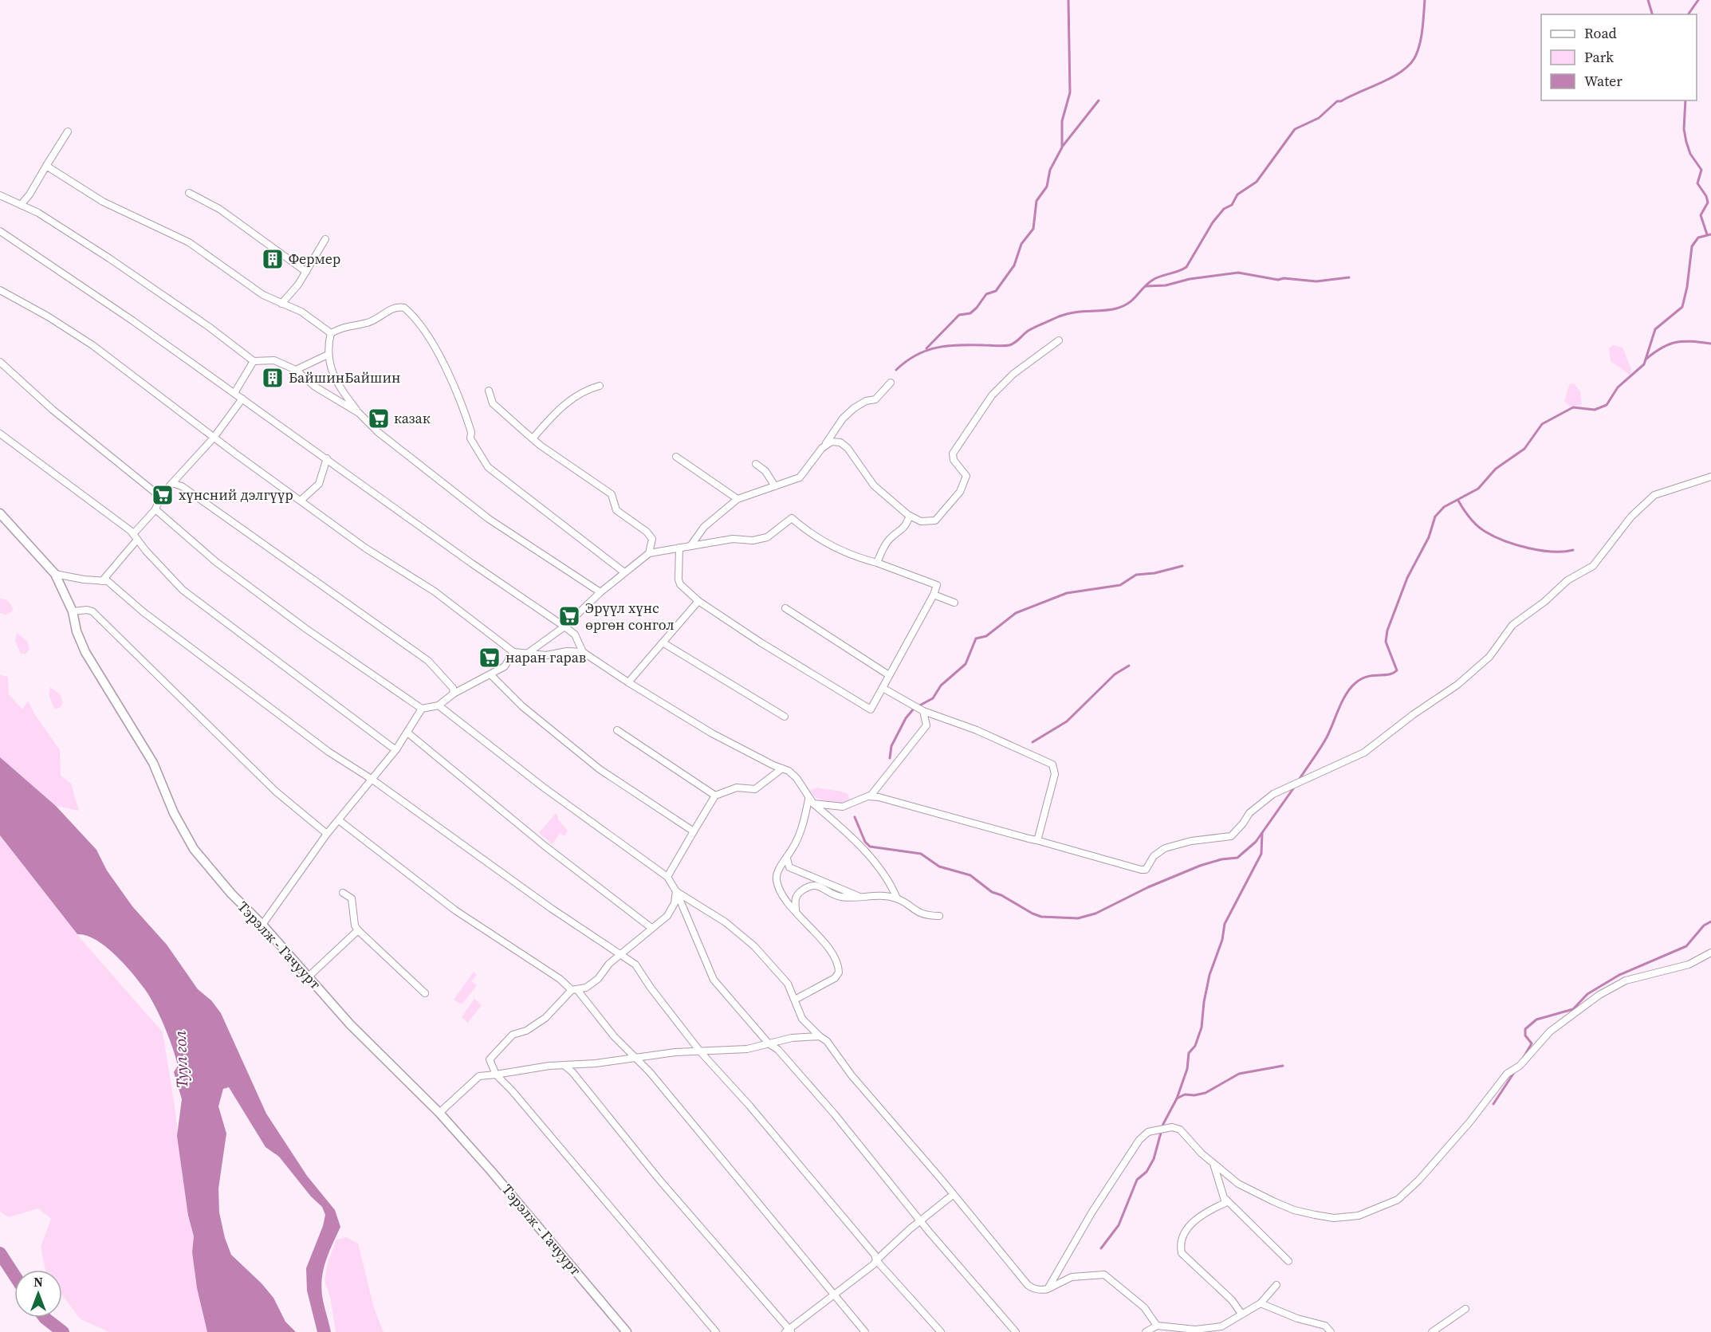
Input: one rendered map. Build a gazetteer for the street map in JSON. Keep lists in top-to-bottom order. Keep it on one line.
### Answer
{"streets":{"main road":["Тэрэлж - Гачуурт"]},"water":["Туул гол"],"places":{"building":["Фермер","БайшинБайшин"],"supermarket":["казак","хүнсний дэлгүүр","Эрүүл хүнс өргөн сонгол","наран гарав"]},"legend":["Road","Park","Water"],"north":"top"}
